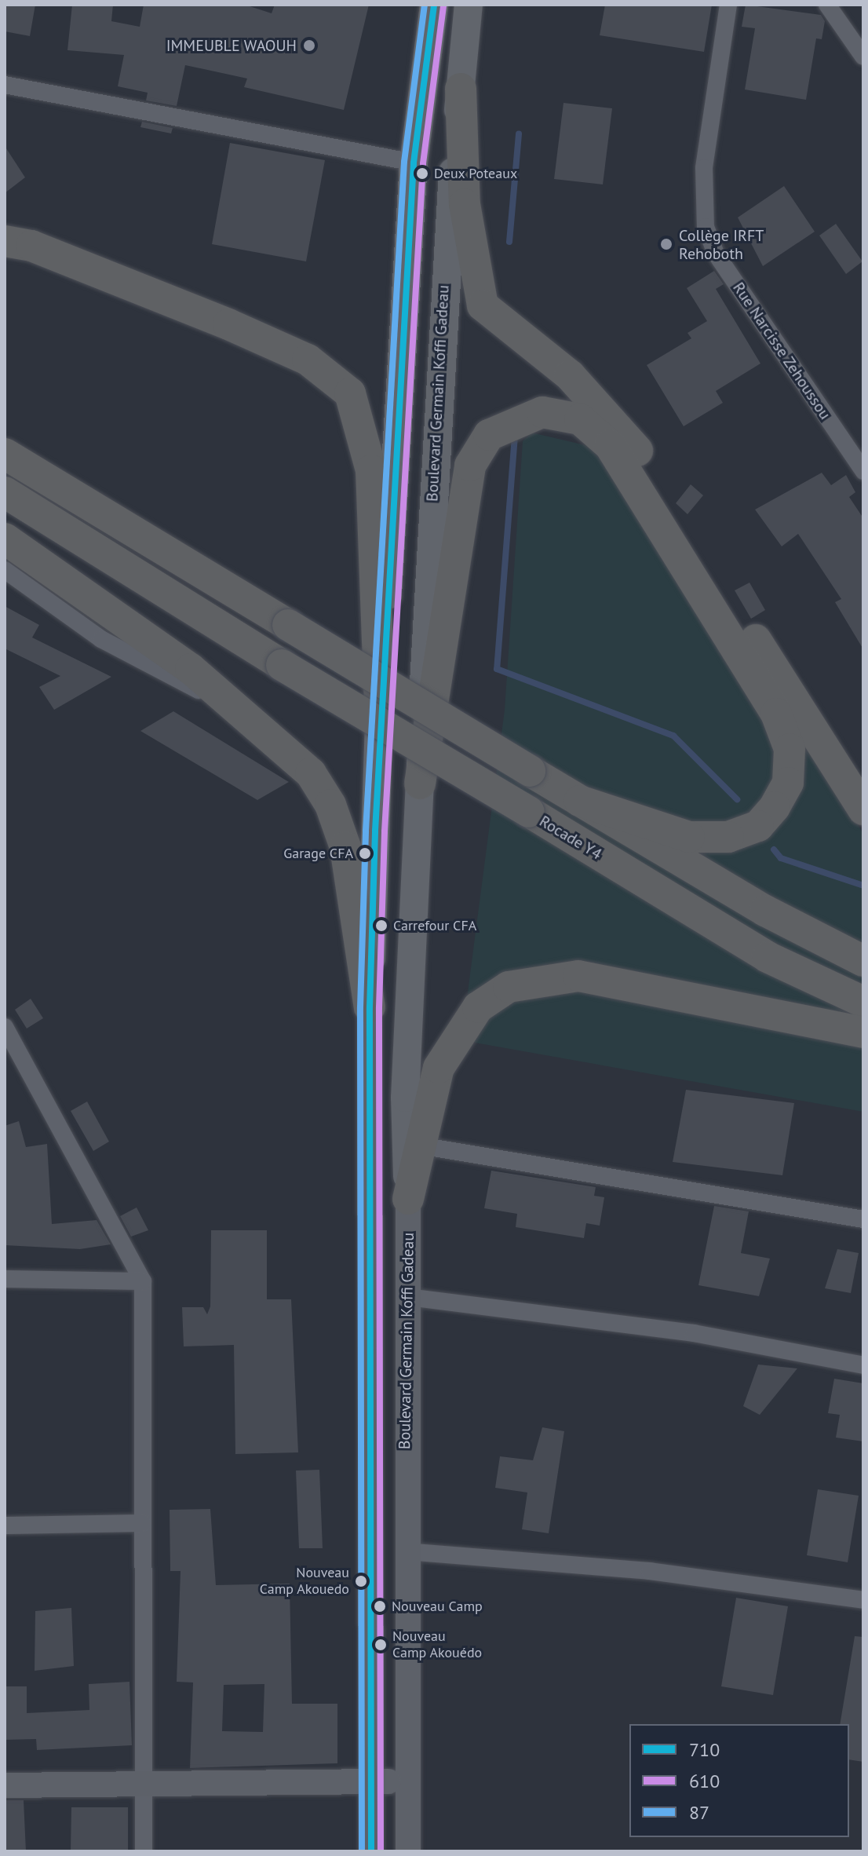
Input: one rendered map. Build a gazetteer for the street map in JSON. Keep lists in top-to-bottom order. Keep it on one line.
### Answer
{"streets":{"highway":["Rocade Y4"],"main road":["Boulevard Germain Koffi Gadeau"],"street":["Rue Narcisse Zehoussou"]},"places":["IMMEUBLE WAOUH","Deux Poteaux","Collège IRFT Rehoboth","Garage CFA","Carrefour CFA","Nouveau Camp Akouedo","Nouveau Camp","Nouveau Camp Akouédo"],"lines":["transit line 710","transit line 87","transit line 610"],"legend":["710","610","87"]}
